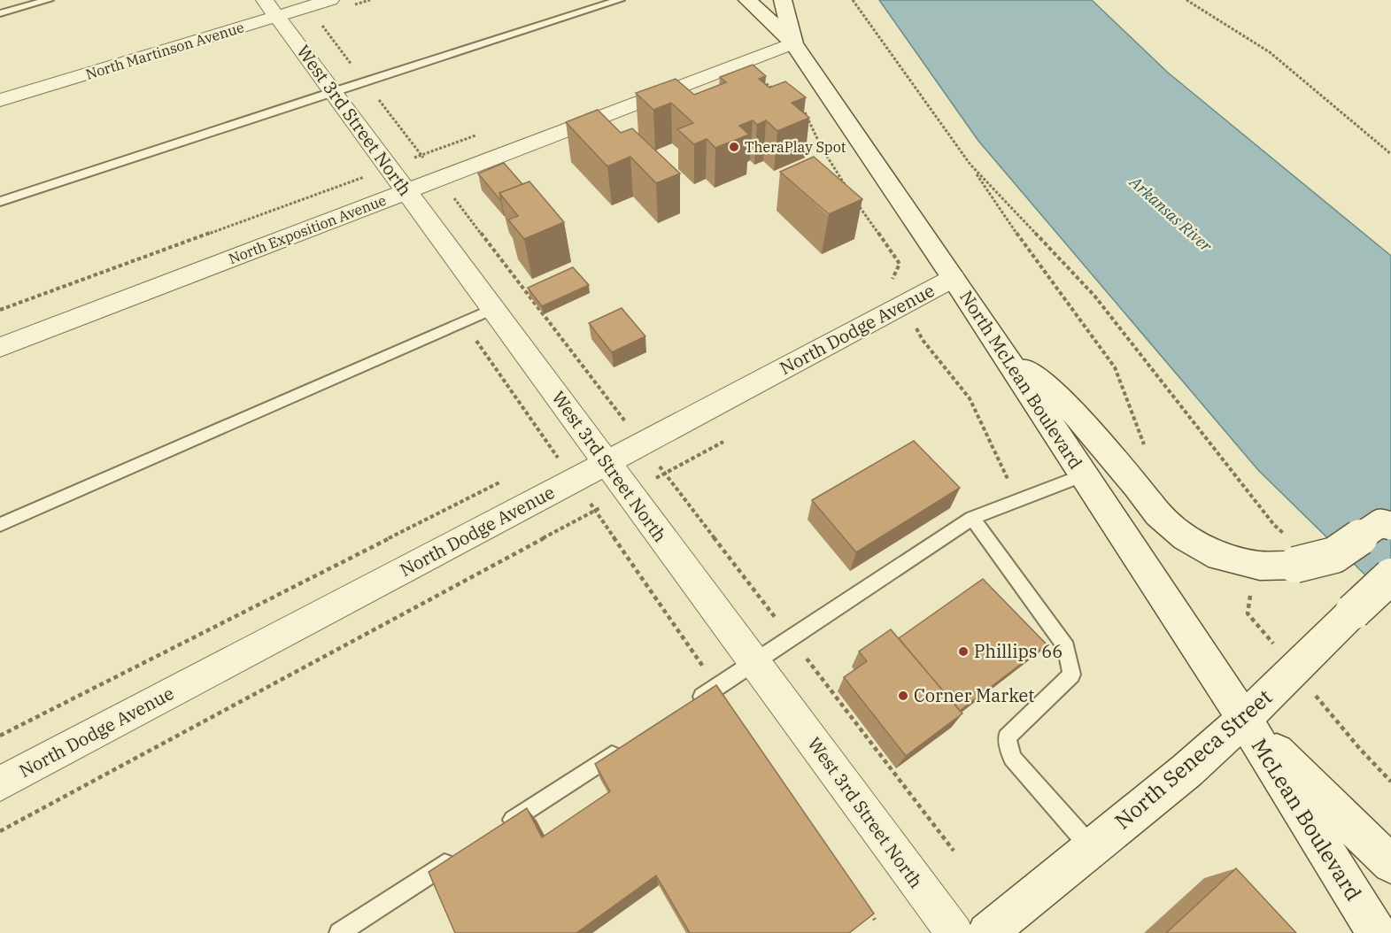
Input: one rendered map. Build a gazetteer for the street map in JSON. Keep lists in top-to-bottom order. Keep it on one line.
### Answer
{"streets":{"main road":["North McLean Boulevard","North Seneca Street","McLean Boulevard"],"street":["North Martinson Avenue","West 3rd Street North","North Exposition Avenue","North Dodge Avenue"]},"crossings":[["North Martinson Avenue","West 3rd Street North"],["West 3rd Street North","North Exposition Avenue"],["West 3rd Street North","North Dodge Avenue"],["North Exposition Avenue","North McLean Boulevard"],["North Dodge Avenue","North McLean Boulevard"],["North McLean Boulevard","North Seneca Street"],["North McLean Boulevard","McLean Boulevard"],["North Seneca Street","McLean Boulevard"]],"water":["Arkansas River"],"places":["TheraPlay Spot","Phillips 66","Corner Market"]}
